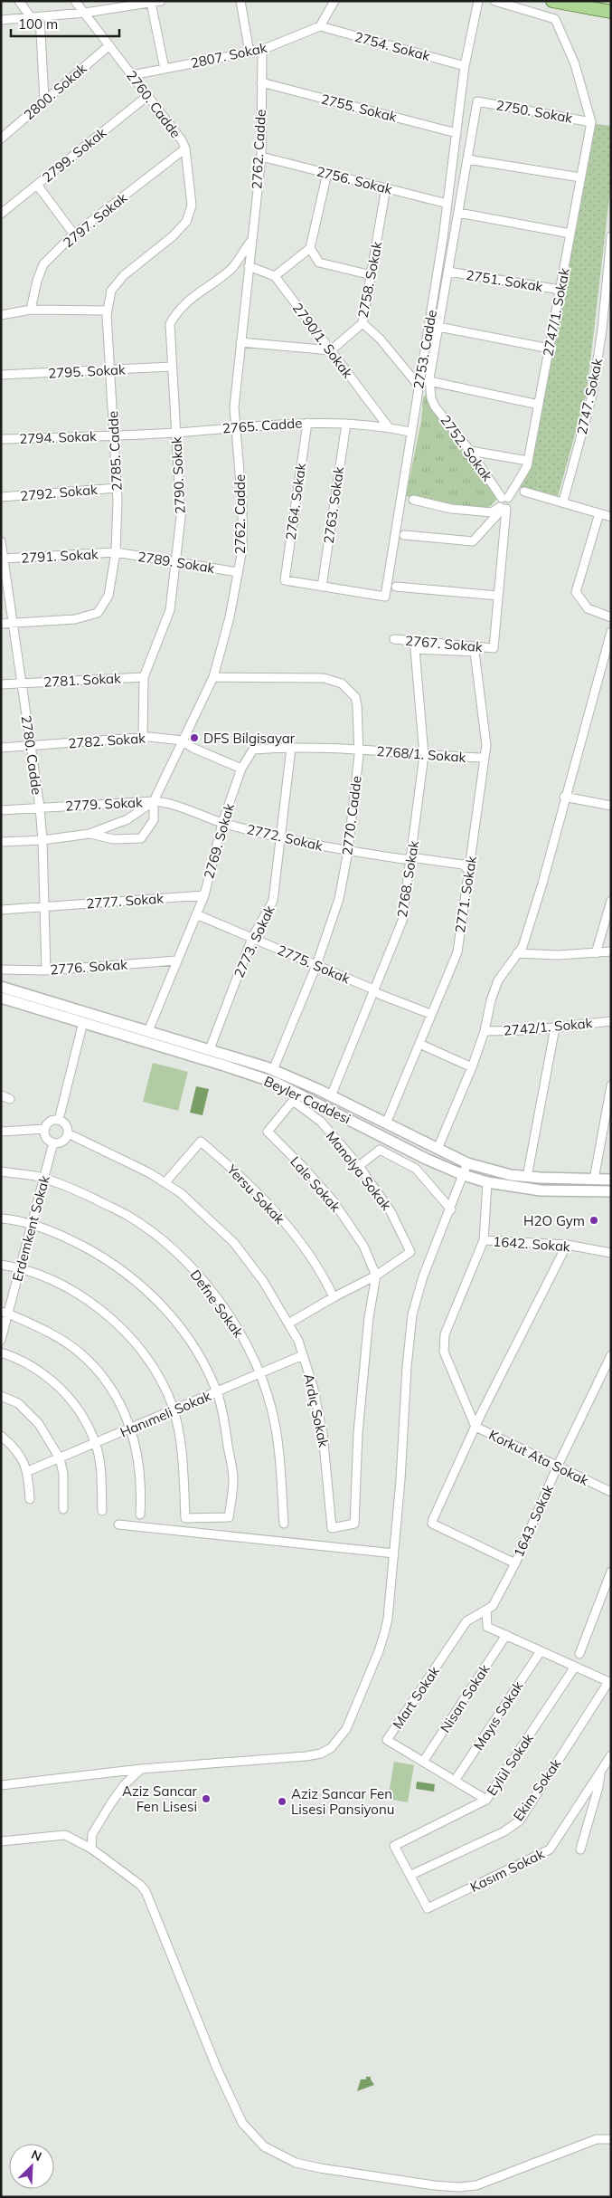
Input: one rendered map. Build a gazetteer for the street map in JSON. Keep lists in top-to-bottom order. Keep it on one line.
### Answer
{"streets":{"main road":["Beyler Caddesi"],"street":["2754. Sokak","2807. Sokak","2800. Sokak","2760. Cadde","2755. Sokak","2750. Sokak","2762. Cadde","2799. Sokak","2756. Sokak","2797. Sokak","2758. Sokak","2751. Sokak","2747/1. Sokak","2790/1. Sokak","2753. Cadde","2795. Sokak","2747. Sokak","2765. Cadde","2794. Sokak","2752. Sokak","2785. Cadde","2790. Sokak","2792. Sokak","2764. Sokak","2763. Sokak","2791. Sokak","2789. Sokak","2767. Sokak","2781. Sokak","2782. Sokak","2768/1. Sokak","2780. Cadde","2779. Sokak","2770. Cadde","2772. Sokak","2769. Sokak","2768. Sokak","2771. Sokak","2777. Sokak","2773. Sokak","2775. Sokak","2776. Sokak","2742/1. Sokak","Manolya Sokak","Lale Sokak","Yersu Sokak","Erdemkent Sokak","1642. Sokak","Defne Sokak","Ardıç Sokak","Hanımeli Sokak","Korkut Ata Sokak","1643. Sokak","Mart Sokak","Nisan Sokak","Mayıs Sokak","Eylül Sokak","Ekim Sokak","Kasım Sokak"]},"crossings":[["2754. Sokak","2807. Sokak"],["2754. Sokak","2753. Cadde"],["2807. Sokak","2760. Cadde"],["2807. Sokak","2762. Cadde"],["2800. Sokak","2760. Cadde"],["2760. Cadde","2799. Sokak"],["2760. Cadde","2797. Sokak"],["2760. Cadde","2785. Cadde"],["2755. Sokak","2762. Cadde"],["2755. Sokak","2753. Cadde"],["2750. Sokak","2747/1. Sokak"],["2762. Cadde","2756. Sokak"],["2762. Cadde","2765. Cadde"],["2762. Cadde","2790. Sokak"],["2762. Cadde","2789. Sokak"],["2762. Cadde","2782. Sokak"],["2762. Cadde","2780. Cadde"],["2762. Cadde","2779. Sokak"],["2762. Cadde","2770. Cadde"],["2762. Cadde","2772. Sokak"],["2756. Sokak","2758. Sokak"],["2756. Sokak","2753. Cadde"],["2758. Sokak","2790/1. Sokak"],["2751. Sokak","2747/1. Sokak"],["2747/1. Sokak","2752. Sokak"],["2790/1. Sokak","2765. Cadde"],["2753. Cadde","2765. Cadde"],["2753. Cadde","2764. Sokak"],["2753. Cadde","2763. Sokak"],["2795. Sokak","2785. Cadde"],["2795. Sokak","2790. Sokak"],["2765. Cadde","2794. Sokak"],["2765. Cadde","2785. Cadde"],["2765. Cadde","2790. Sokak"],["2765. Cadde","2764. Sokak"],["2765. Cadde","2763. Sokak"],["2794. Sokak","2785. Cadde"],["2785. Cadde","2792. Sokak"],["2785. Cadde","2791. Sokak"],["2785. Cadde","2789. Sokak"],["2785. Cadde","2780. Cadde"],["2790. Sokak","2789. Sokak"],["2790. Sokak","2781. Sokak"],["2790. Sokak","2782. Sokak"],["2791. Sokak","2789. Sokak"],["2791. Sokak","2780. Cadde"],["2781. Sokak","2780. Cadde"],["2782. Sokak","2780. Cadde"],["2768/1. Sokak","2770. Cadde"],["2768/1. Sokak","2769. Sokak"],["2768/1. Sokak","2768. Sokak"],["2768/1. Sokak","2771. Sokak"],["2780. Cadde","2779. Sokak"],["2780. Cadde","2777. Sokak"],["2780. Cadde","2776. Sokak"],["2779. Sokak","2772. Sokak"],["2770. Cadde","2772. Sokak"],["2770. Cadde","2769. Sokak"],["2770. Cadde","2775. Sokak"],["2770. Cadde","Beyler Caddesi"],["2772. Sokak","2769. Sokak"],["2772. Sokak","2768. Sokak"],["2772. Sokak","2771. Sokak"],["2772. Sokak","2773. Sokak"],["2769. Sokak","2777. Sokak"],["2769. Sokak","2773. Sokak"],["2769. Sokak","2775. Sokak"],["2769. Sokak","2776. Sokak"],["2769. Sokak","Beyler Caddesi"],["2768. Sokak","2771. Sokak"],["2768. Sokak","2775. Sokak"],["2768. Sokak","Beyler Caddesi"],["2771. Sokak","2775. Sokak"],["2771. Sokak","Beyler Caddesi"],["2773. Sokak","2775. Sokak"],["2773. Sokak","Beyler Caddesi"],["Beyler Caddesi","1642. Sokak"],["Manolya Sokak","Lale Sokak"],["Manolya Sokak","Ardıç Sokak"],["Lale Sokak","Ardıç Sokak"],["Yersu Sokak","Ardıç Sokak"],["Erdemkent Sokak","Defne Sokak"],["Erdemkent Sokak","Ardıç Sokak"],["1642. Sokak","Korkut Ata Sokak"],["Defne Sokak","Hanımeli Sokak"],["Ardıç Sokak","Hanımeli Sokak"],["Korkut Ata Sokak","1643. Sokak"],["1643. Sokak","Mart Sokak"],["Mart Sokak","Nisan Sokak"],["Mart Sokak","Mayıs Sokak"],["Mart Sokak","Eylül Sokak"],["Eylül Sokak","Kasım Sokak"],["Ekim Sokak","Kasım Sokak"]],"places":["DFS Bilgisayar","H2O Gym","Aziz Sancar Fen Lisesi","Aziz Sancar Fen Lisesi Pansiyonu"],"scale_bar":"100 m","north":"top right"}
